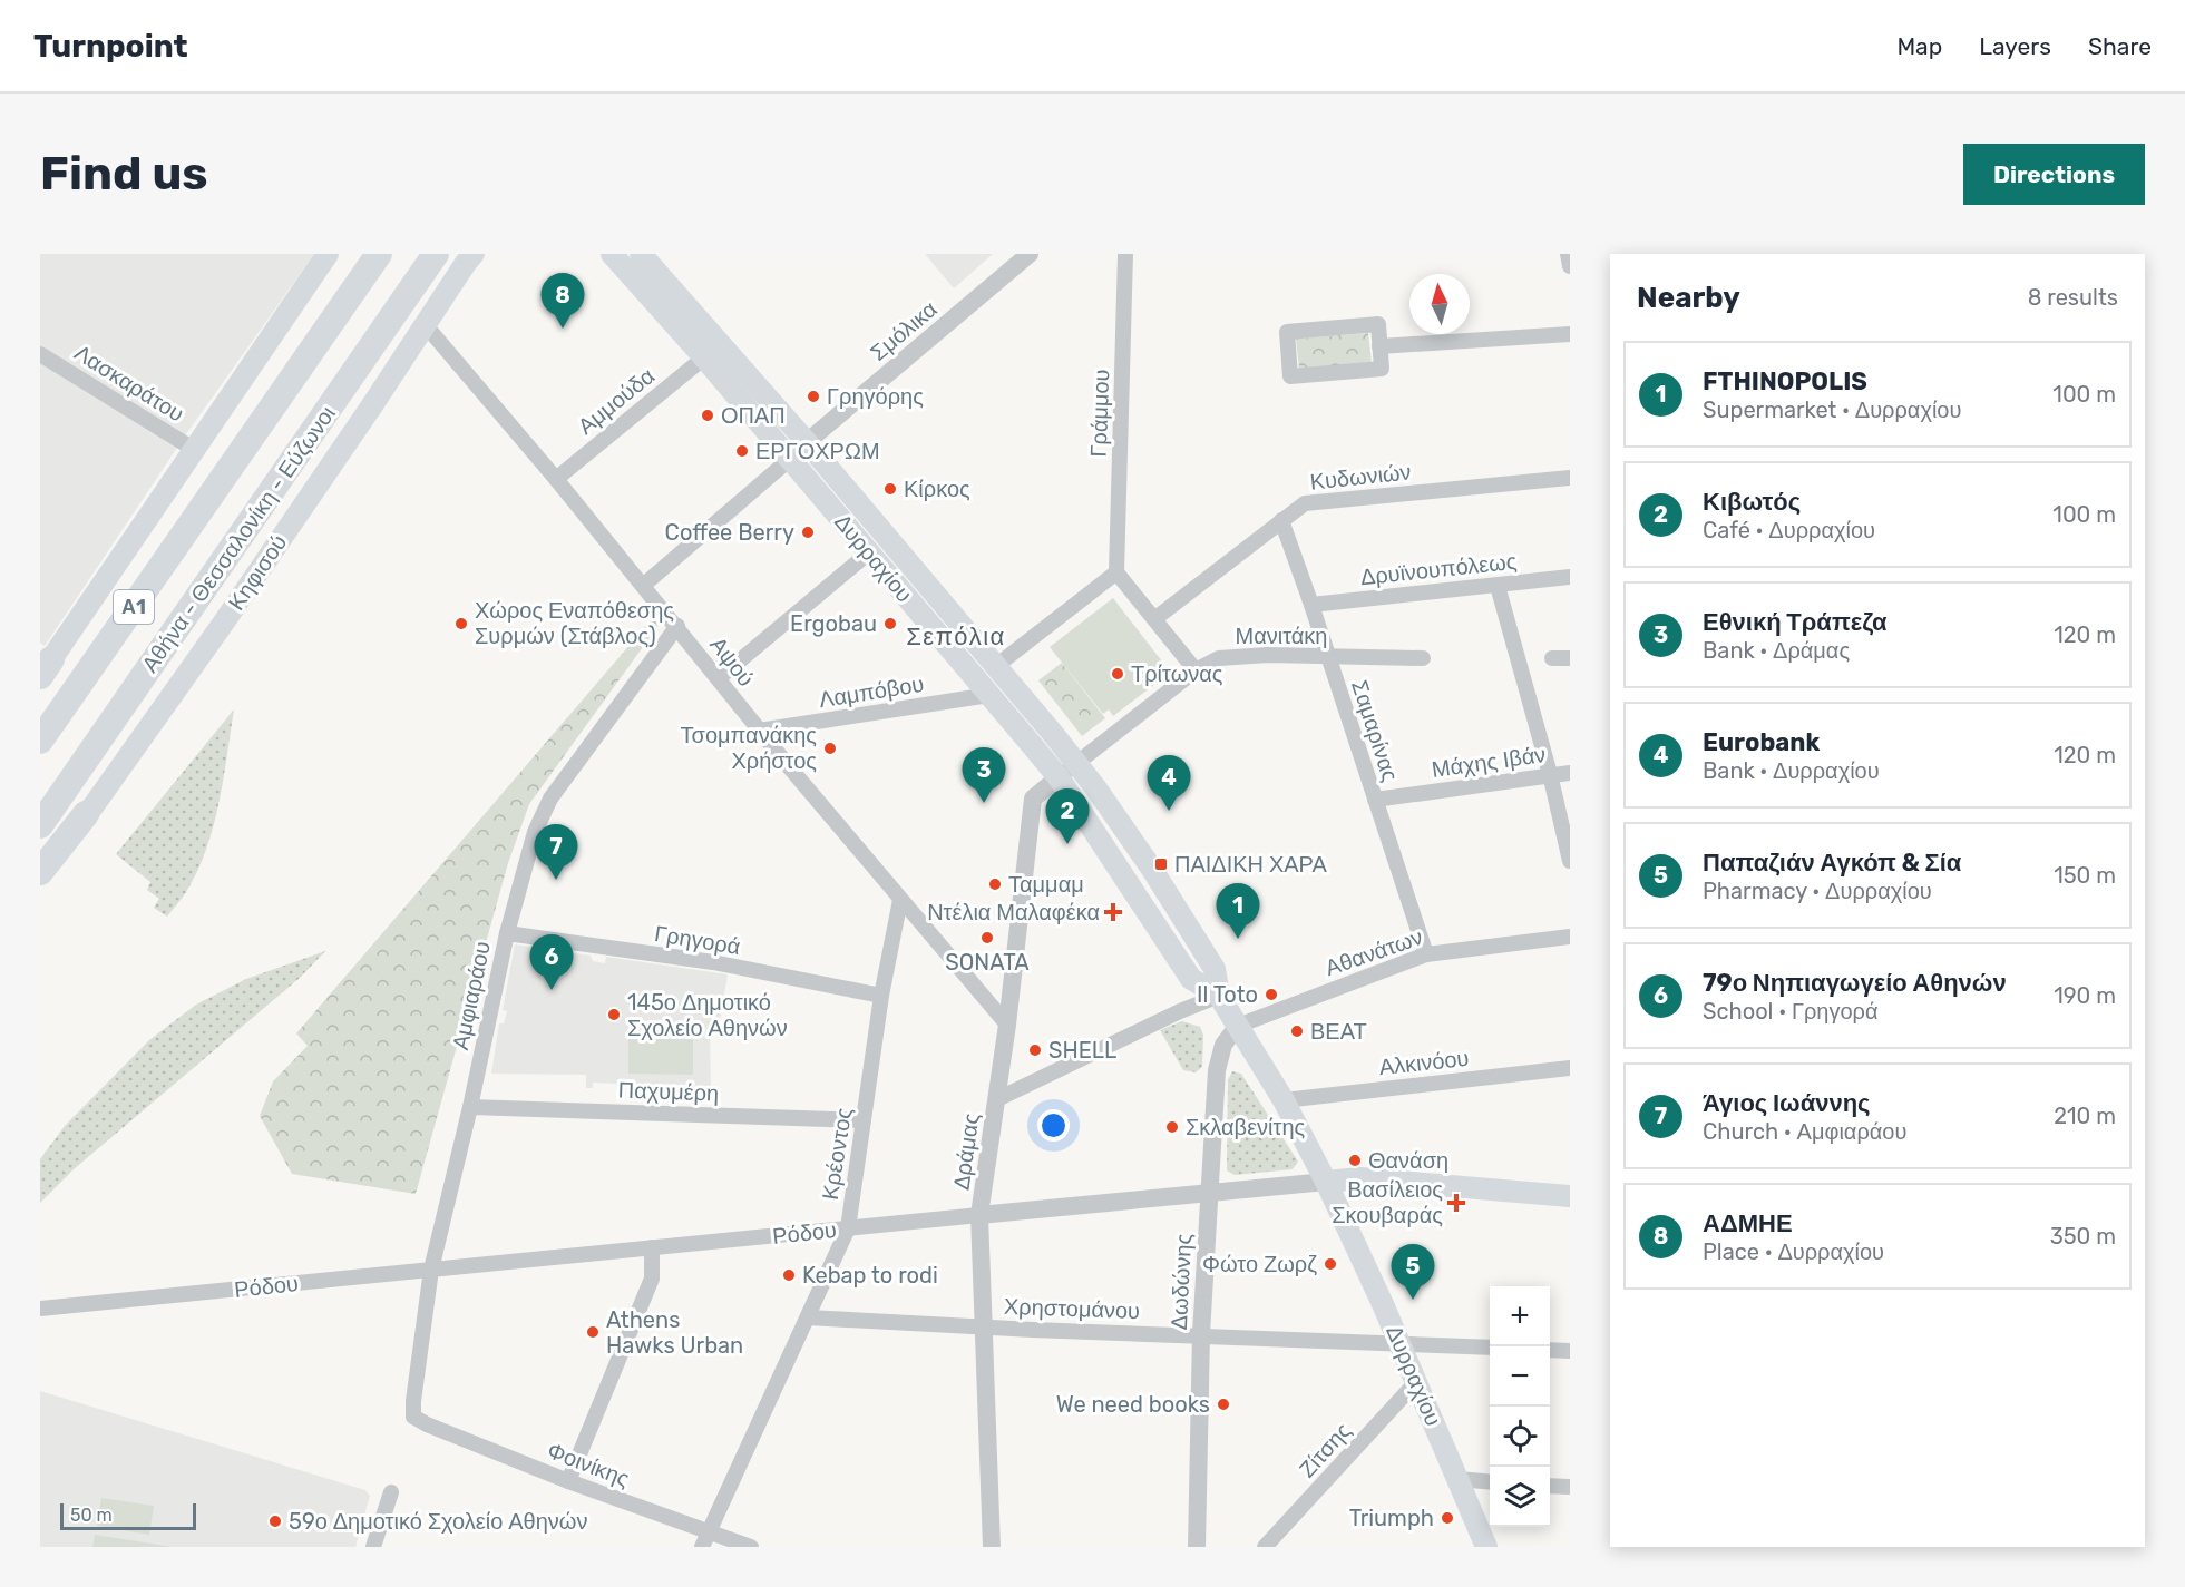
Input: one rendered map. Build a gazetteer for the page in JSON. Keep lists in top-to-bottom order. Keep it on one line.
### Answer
{"streets":{"highway":["Αθήνα - Θεσσαλονίκη - Εύζωνοι","Α1"],"main road":["Δυρραχίου","Κηφισού","Ρόδου"],"street":["Σμόλικα","Λασκαράτου","Αμμούδα","Γράμμου","Κυδωνιών","Δρυϊνουπόλεως","Μανιτάκη","Αψού","Λαμπόβου","Σαμαρίνας","Μάχης Ιβάν","Γρηγορά","Αθανάτων","Αμφιαράου","Αλκινόου","Παχυμέρη","Δράμας","Κρέοντος","Δωδώνης","Χρηστομάνου","Ζίτσης","Φοινίκης"]},"crossings":[["Σμόλικα","Δυρραχίου"],["Αμμούδα","Δυρραχίου"],["Αμμούδα","Αψού"],["Κυδωνιών","Σαμαρίνας"],["Δυρραχίου","Μανιτάκη"],["Δυρραχίου","Λαμπόβου"],["Δυρραχίου","Αθανάτων"],["Δυρραχίου","Αλκινόου"],["Δυρραχίου","Δράμας"],["Δυρραχίου","Ρόδου"],["Δυρραχίου","Δωδώνης"],["Δυρραχίου","Χρηστομάνου"],["Δυρραχίου","Ζίτσης"],["Δρυϊνουπόλεως","Σαμαρίνας"],["Κηφισού","Αψού"],["Μανιτάκη","Σαμαρίνας"],["Μανιτάκη","Δράμας"],["Αψού","Λαμπόβου"],["Αψού","Αμφιαράου"],["Αψού","Δράμας"],["Αψού","Κρέοντος"],["Σαμαρίνας","Μάχης Ιβάν"],["Σαμαρίνας","Αθανάτων"],["Γρηγορά","Αμφιαράου"],["Γρηγορά","Κρέοντος"],["Αθανάτων","Δωδώνης"],["Αμφιαράου","Παχυμέρη"],["Αμφιαράου","Ρόδου"],["Αμφιαράου","Φοινίκης"],["Παχυμέρη","Κρέοντος"],["Δράμας","Ρόδου"],["Δράμας","Χρηστομάνου"],["Κρέοντος","Ρόδου"],["Κρέοντος","Χρηστομάνου"],["Κρέοντος","Φοινίκης"],["Ρόδου","Δωδώνης"],["Δωδώνης","Χρηστομάνου"]],"districts":["Σεπόλια"],"places":{"other":["Γρηγόρης","ΟΠΑΠ","ΕΡΓΟΧΡΩΜ","Κίρκος","Coffee Berry","Χώρος Εναπόθεσης Συρμών (Στάβλος)","Ergobau","Τρίτωνας","Τσομπανάκης Χρήστος","Ταμμαμ","SONATA","Il Toto","145ο Δημοτικό Σχολείο Αθηνών","ΒΕΑΤ","SHELL","Σκλαβενίτης","Θανάση","Φώτο Ζωρζ","Kebap to rodi","Athens Hawks Urban","We need books","Triumph","59ο Δημοτικό Σχολείο Αθηνών"],"transit":["ΠΑΙΔΙΚΗ ΧΑΡΑ"],"health":["Ντέλια Μαλαφέκα","Βασίλειος Σκουβαράς"]},"scale_bar":"50 m","north":"top","page":{"header":"Turnpoint","nav":["Map","Layers","Share"],"buttons":"Directions","title":"Find us","heading":["Nearby","8 results"],"pins":["8","3","4","2","7","1","6","5"],"list":[{"mark":"1","name":"FTHINOPOLIS","note":"Supermarket · Δυρραχίου","value":"100 m"},{"mark":"2","name":"Κιβωτός","note":"Café · Δυρραχίου","value":"100 m"},{"mark":"3","name":"Εθνική Τράπεζα","note":"Bank · Δράμας","value":"120 m"},{"mark":"4","name":"Eurobank","note":"Bank · Δυρραχίου","value":"120 m"},{"mark":"5","name":"Παπαζιάν Αγκόπ & Σία","note":"Pharmacy · Δυρραχίου","value":"150 m"},{"mark":"6","name":"79ο Νηπιαγωγείο Αθηνών","note":"School · Γρηγορά","value":"190 m"},{"mark":"7","name":"Άγιος Ιωάννης","note":"Church · Αμφιαράου","value":"210 m"},{"mark":"8","name":"ΑΔΜΗΕ","note":"Place · Δυρραχίου","value":"350 m"}],"map_buttons":["+","−"],"scale":"50 m"}}
